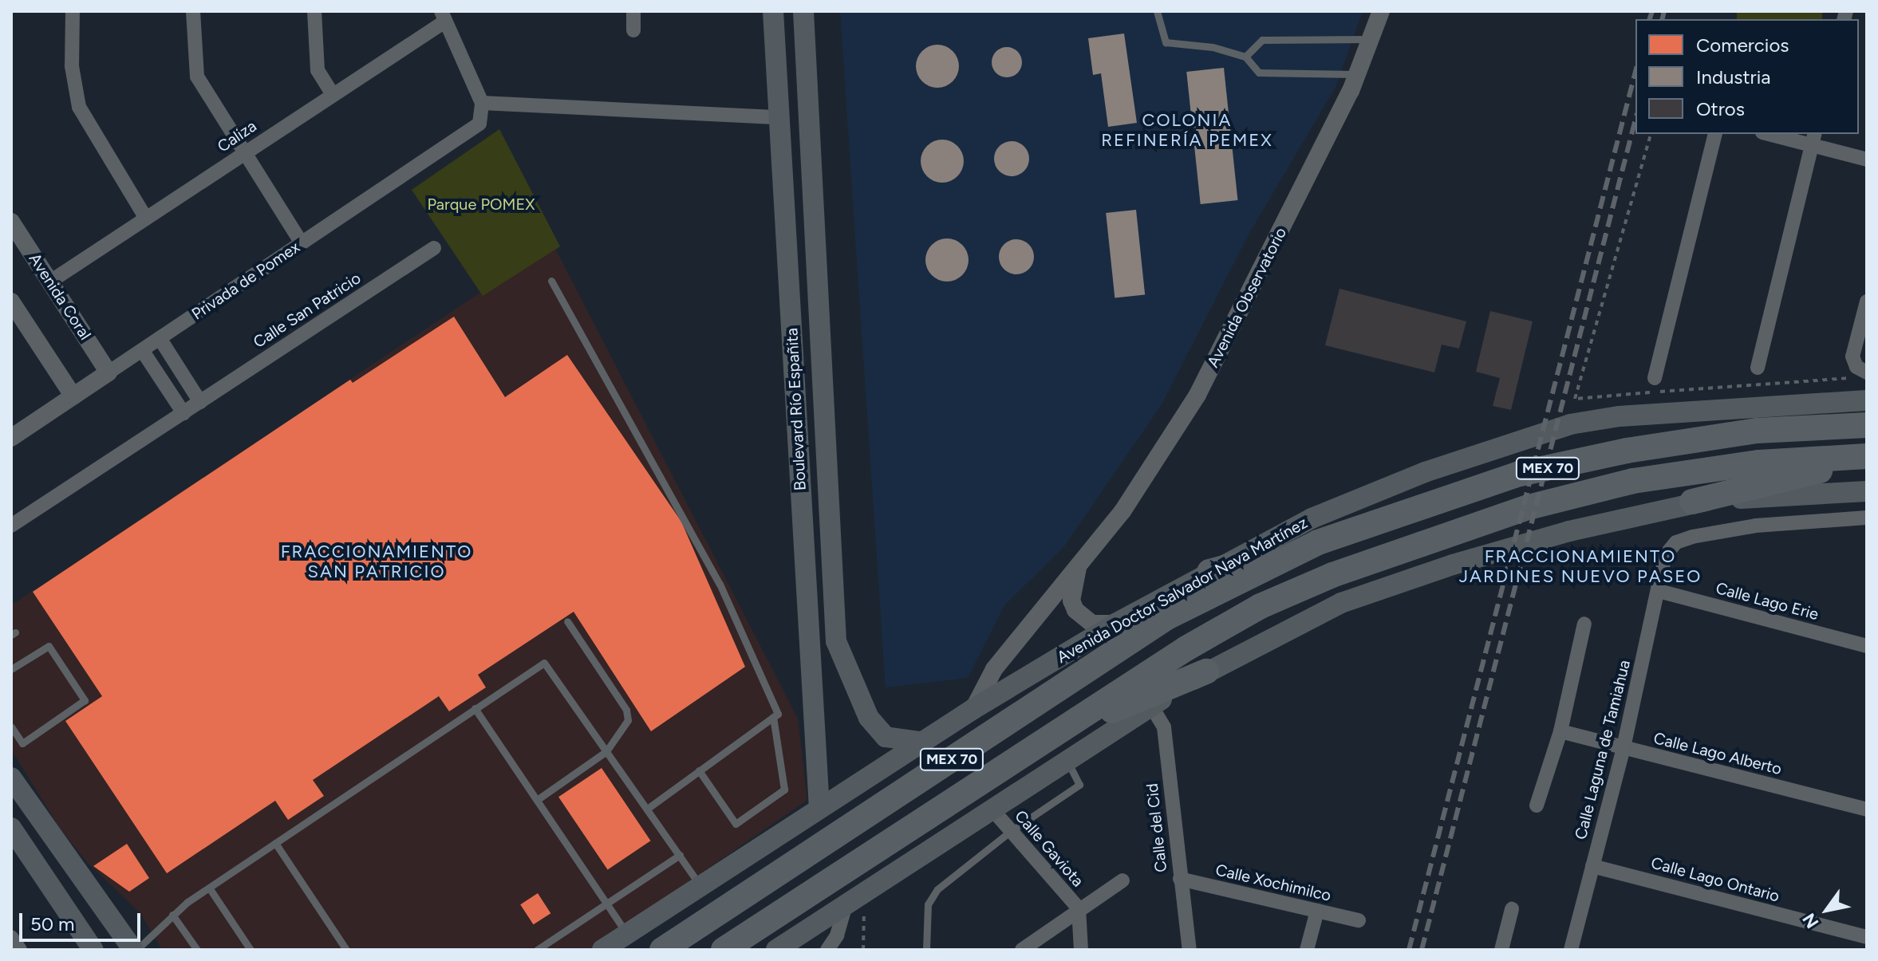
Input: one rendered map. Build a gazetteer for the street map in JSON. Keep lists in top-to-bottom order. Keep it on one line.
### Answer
{"streets":{"highway":["MEX 70","Avenida Doctor Salvador Nava Martínez"],"main road":["Boulevard Río Españita"],"street":["Caliza","Privada de Pomex","Avenida Coral","Avenida Observatorio","Calle San Patricio","Calle Lago Erie","Calle Laguna de Tamiahua","Calle Lago Alberto","Calle del Cid","Calle Gaviota","Calle Lago Ontario","Calle Xochimilco"]},"crossings":[["Caliza","Avenida Coral"],["Privada de Pomex","Avenida Coral"],["Avenida Observatorio","Avenida Doctor Salvador Nava Martínez"],["Boulevard Río Españita","Avenida Doctor Salvador Nava Martínez"],["Calle Lago Erie","Calle Laguna de Tamiahua"],["Calle Laguna de Tamiahua","Calle Lago Alberto"],["Calle Laguna de Tamiahua","Calle Lago Ontario"],["Calle del Cid","Calle Xochimilco"]],"districts":["COLONIA REFINERÍA PEMEX","FRACCIONAMIENTO SAN PATRICIO","FRACCIONAMIENTO JARDINES NUEVO PASEO"],"parks":["Parque POMEX"],"legend":["Comercios","Industria","Otros"],"scale_bar":"50 m","north":"bottom left"}
